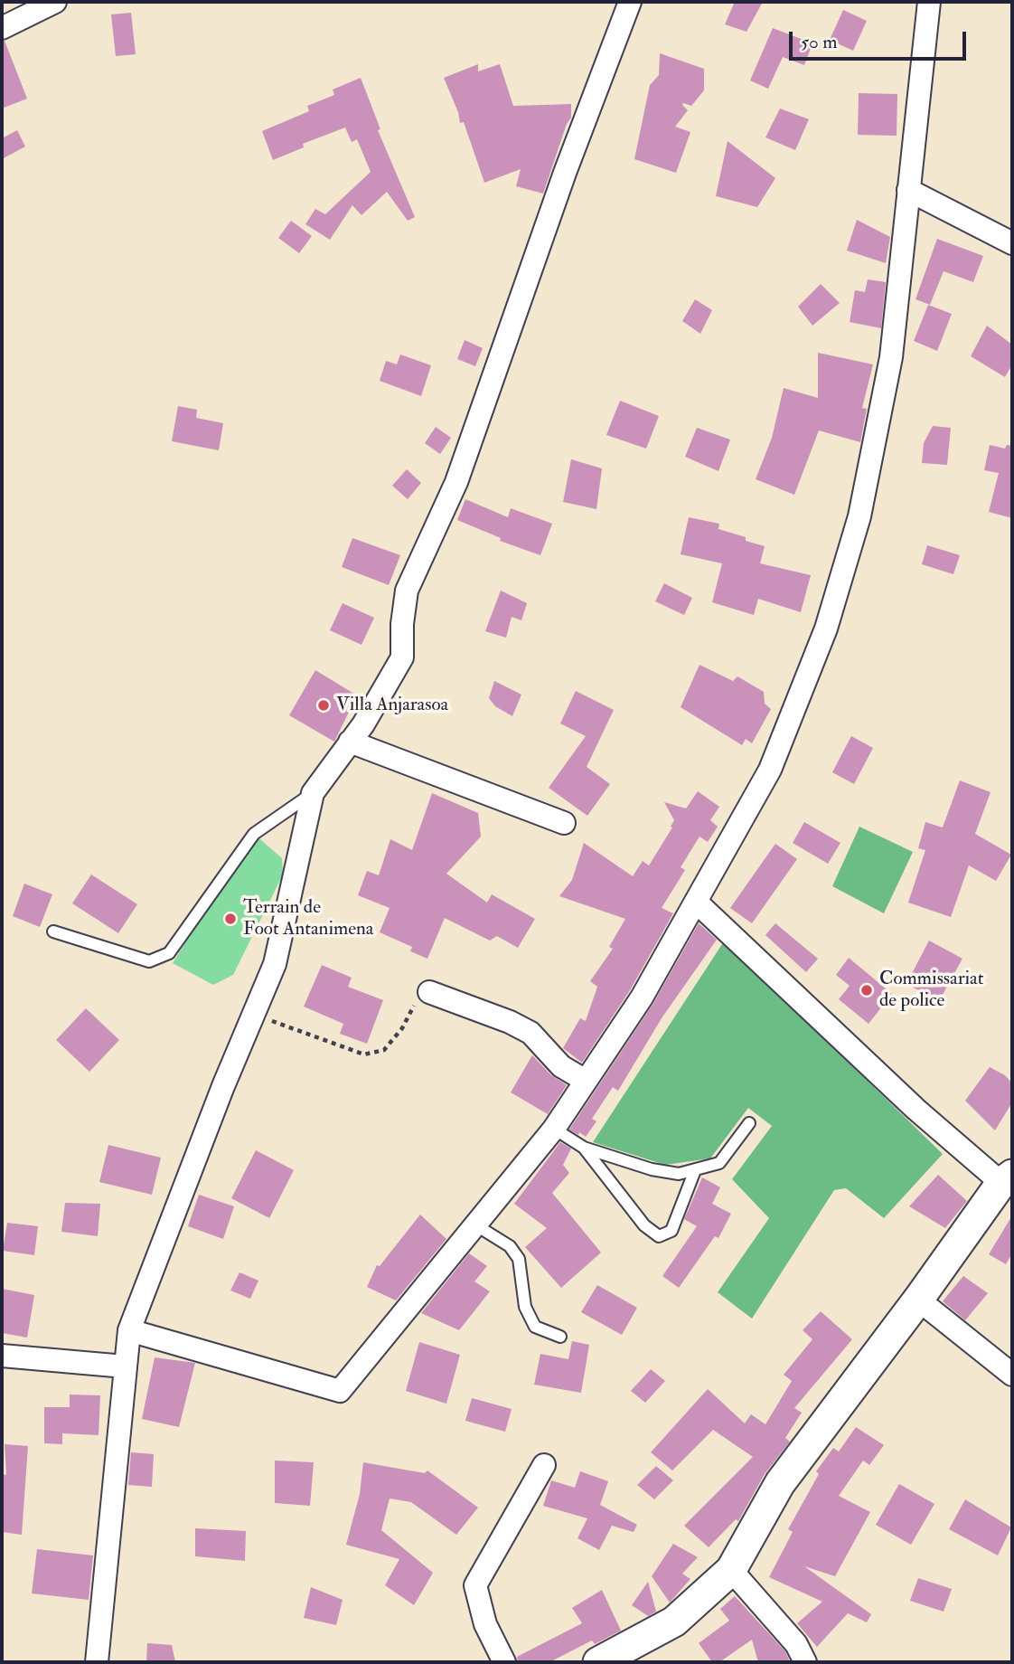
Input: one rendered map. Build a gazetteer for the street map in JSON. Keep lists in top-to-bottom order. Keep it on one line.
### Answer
{"places":["Villa Anjarasoa","Terrain de Foot Antanimena","Commissariat de police"],"scale_bar":"50 m"}
